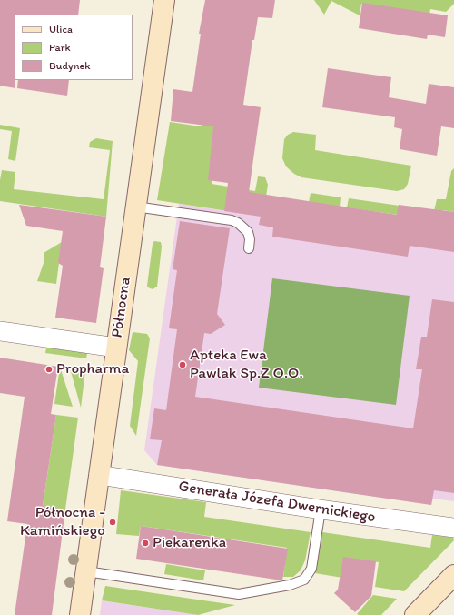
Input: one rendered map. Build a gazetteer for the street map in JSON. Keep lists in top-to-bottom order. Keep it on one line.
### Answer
{"streets":{"street":["Północna","Generała Józefa Dwernickiego"]},"crossings":[["Północna","Generała Józefa Dwernickiego"]],"places":["Apteka Ewa Pawlak Sp.Z O.O.","Propharma","Północna - Kamińskiego","Piekarenka"],"legend":["Ulica","Park","Budynek"]}
